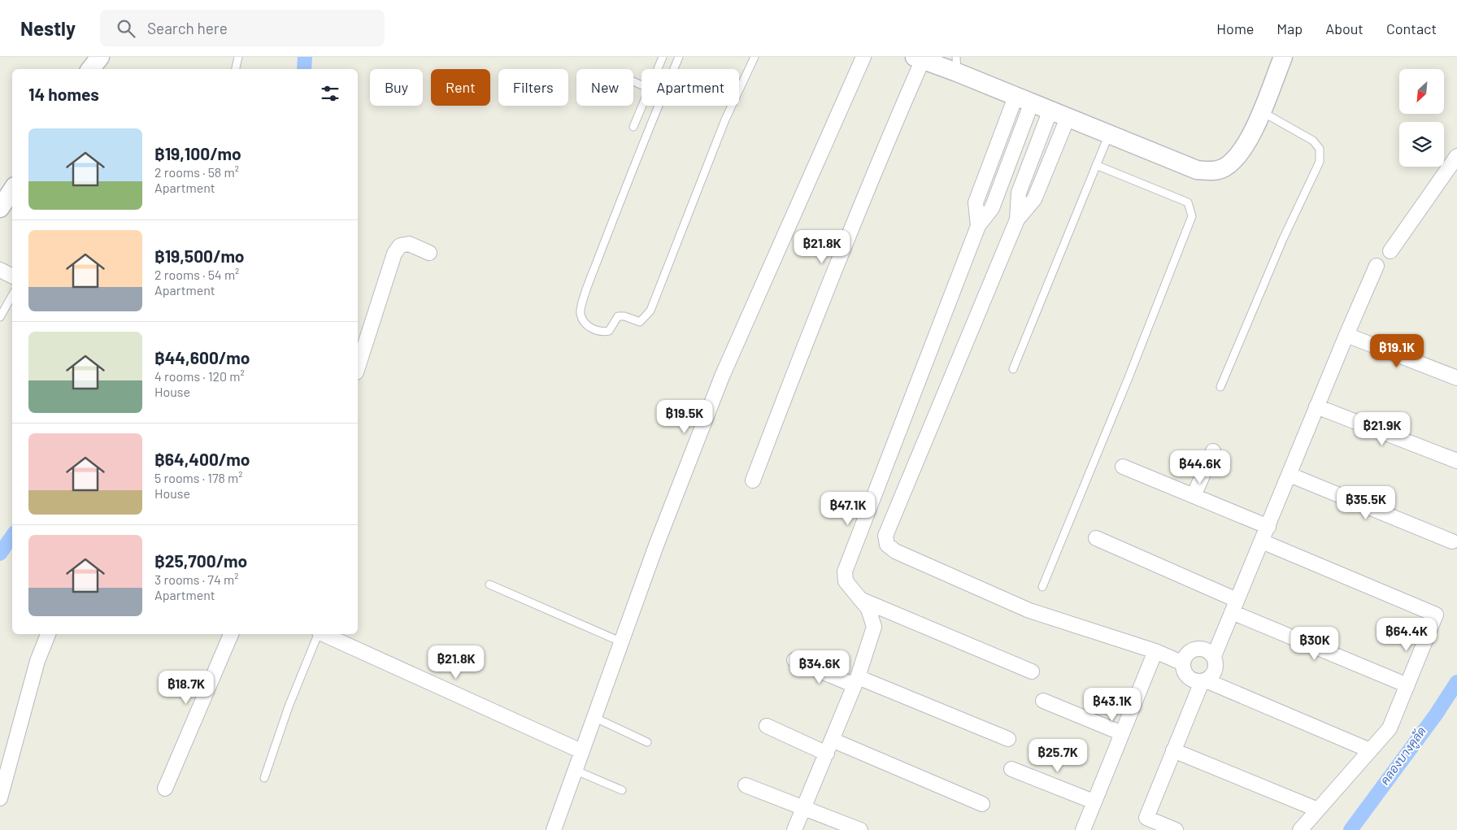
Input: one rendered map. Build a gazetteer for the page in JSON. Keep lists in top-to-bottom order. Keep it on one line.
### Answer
{"water":["คลองบางคูลัด"],"north":"bottom left","page":{"header":"Nestly","search":"Search here","nav":["Home","Map","About","Contact"],"chip":["Buy","Rent","Filters","New","Apartment"],"heading":"14 homes","list":[{"name":"฿19,100/mo","note":"2 rooms · 58 m² · Apartment"},{"name":"฿19,500/mo","note":"2 rooms · 54 m² · Apartment"},{"name":"฿44,600/mo","note":"4 rooms · 120 m² · House"},{"name":"฿64,400/mo","note":"5 rooms · 178 m² · House"},{"name":"฿25,700/mo","note":"3 rooms · 74 m² · Apartment"}],"price":["฿21.8K","฿19.1K","฿19.5K","฿21.9K","฿44.6K","฿35.5K","฿47.1K","฿64.4K","฿30K","฿21.8K","฿34.6K","฿18.7K","฿43.1K","฿25.7K"]}}
